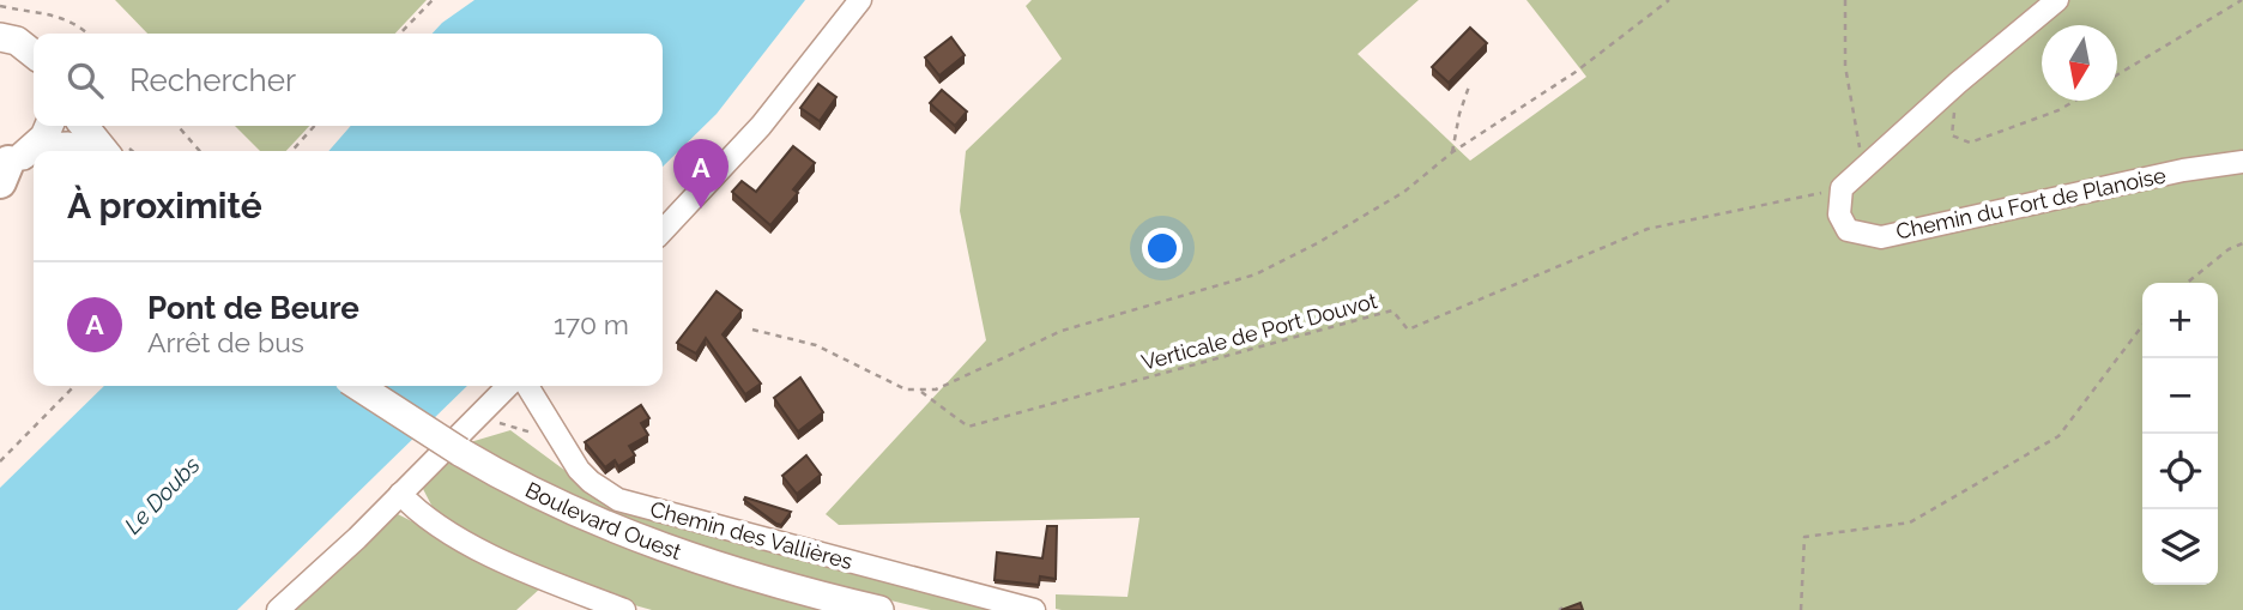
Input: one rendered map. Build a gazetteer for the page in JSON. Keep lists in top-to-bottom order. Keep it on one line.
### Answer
{"streets":{"main road":["Boulevard Ouest"],"street":["Chemin du Fort de Planoise","Chemin des Vallières"],"path":["Verticale de Port Douvot"]},"crossings":[["Chemin du Fort de Planoise","Verticale de Port Douvot"]],"water":["Le Doubs"],"north":"bottom","page":{"search":"Rechercher","pins":"A","heading":"À proximité","list":[{"mark":"A","name":"Pont de Beure","note":"Arrêt de bus","value":"170 m"}],"map_buttons":["+","−"]}}
